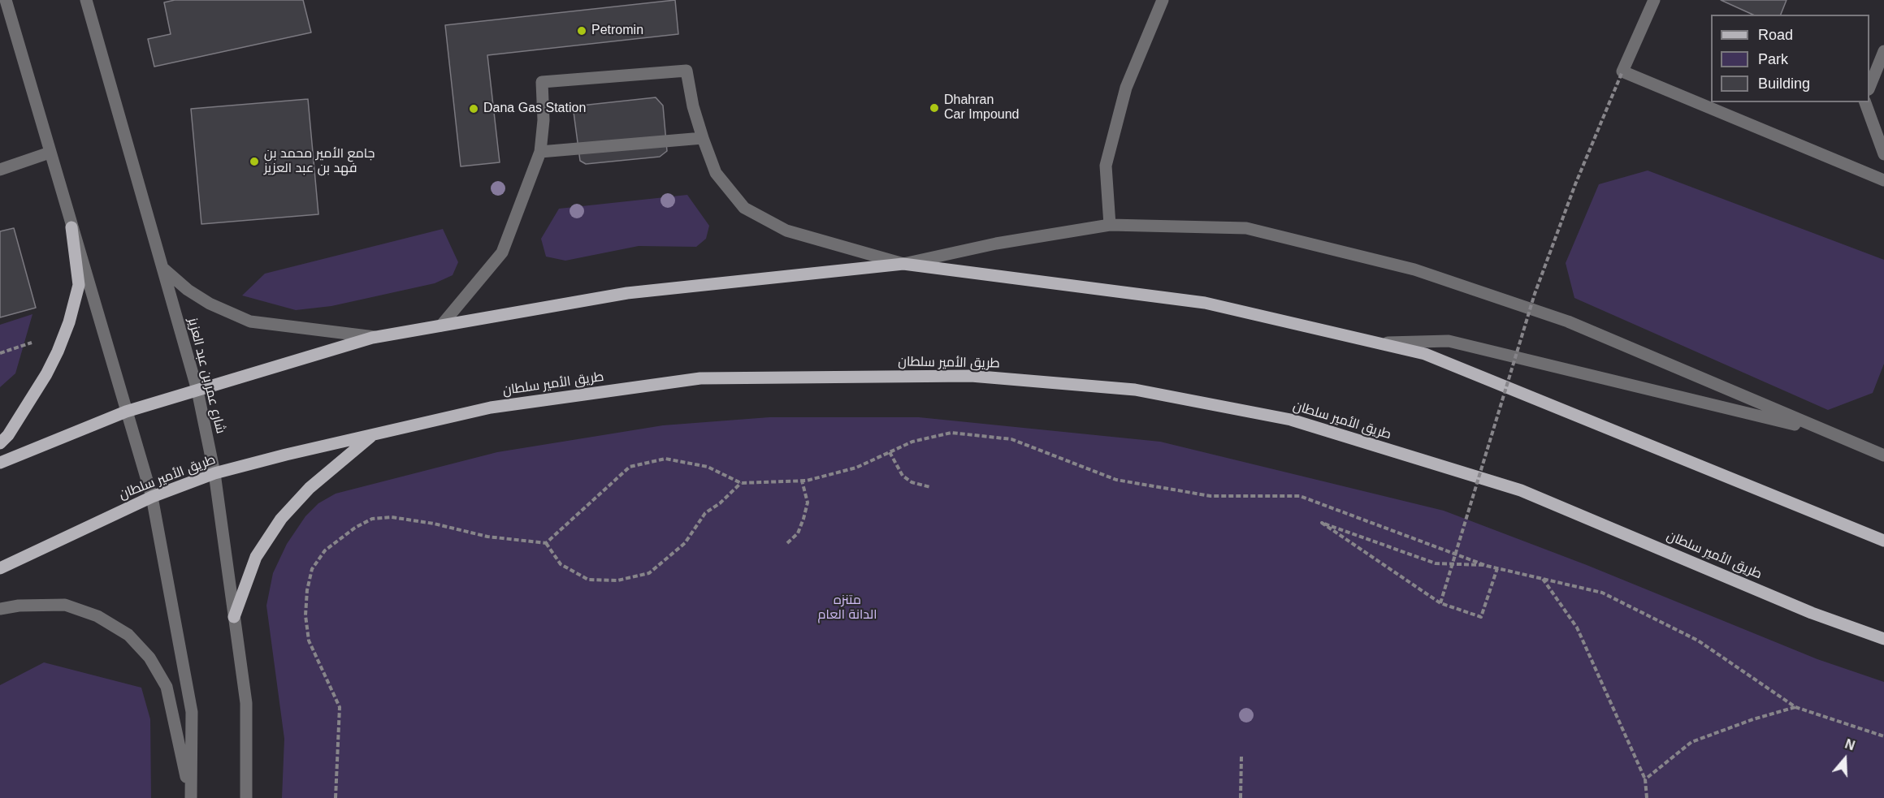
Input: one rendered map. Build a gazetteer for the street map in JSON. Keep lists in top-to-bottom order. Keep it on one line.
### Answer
{"streets":{"main road":["طريق الأمير سلطان"],"street":["شارع عمر بن عبد العزيز"]},"crossings":[["طريق الأمير سلطان","شارع عمر بن عبد العزيز"]],"parks":["متنزه الدانة العام"],"places":["Petromin","Dhahran Car Impound","Dana Gas Station","جامع الأمير محمد بن فهد بن عبد العزيز"],"legend":["Road","Park","Building"],"north":"top"}
